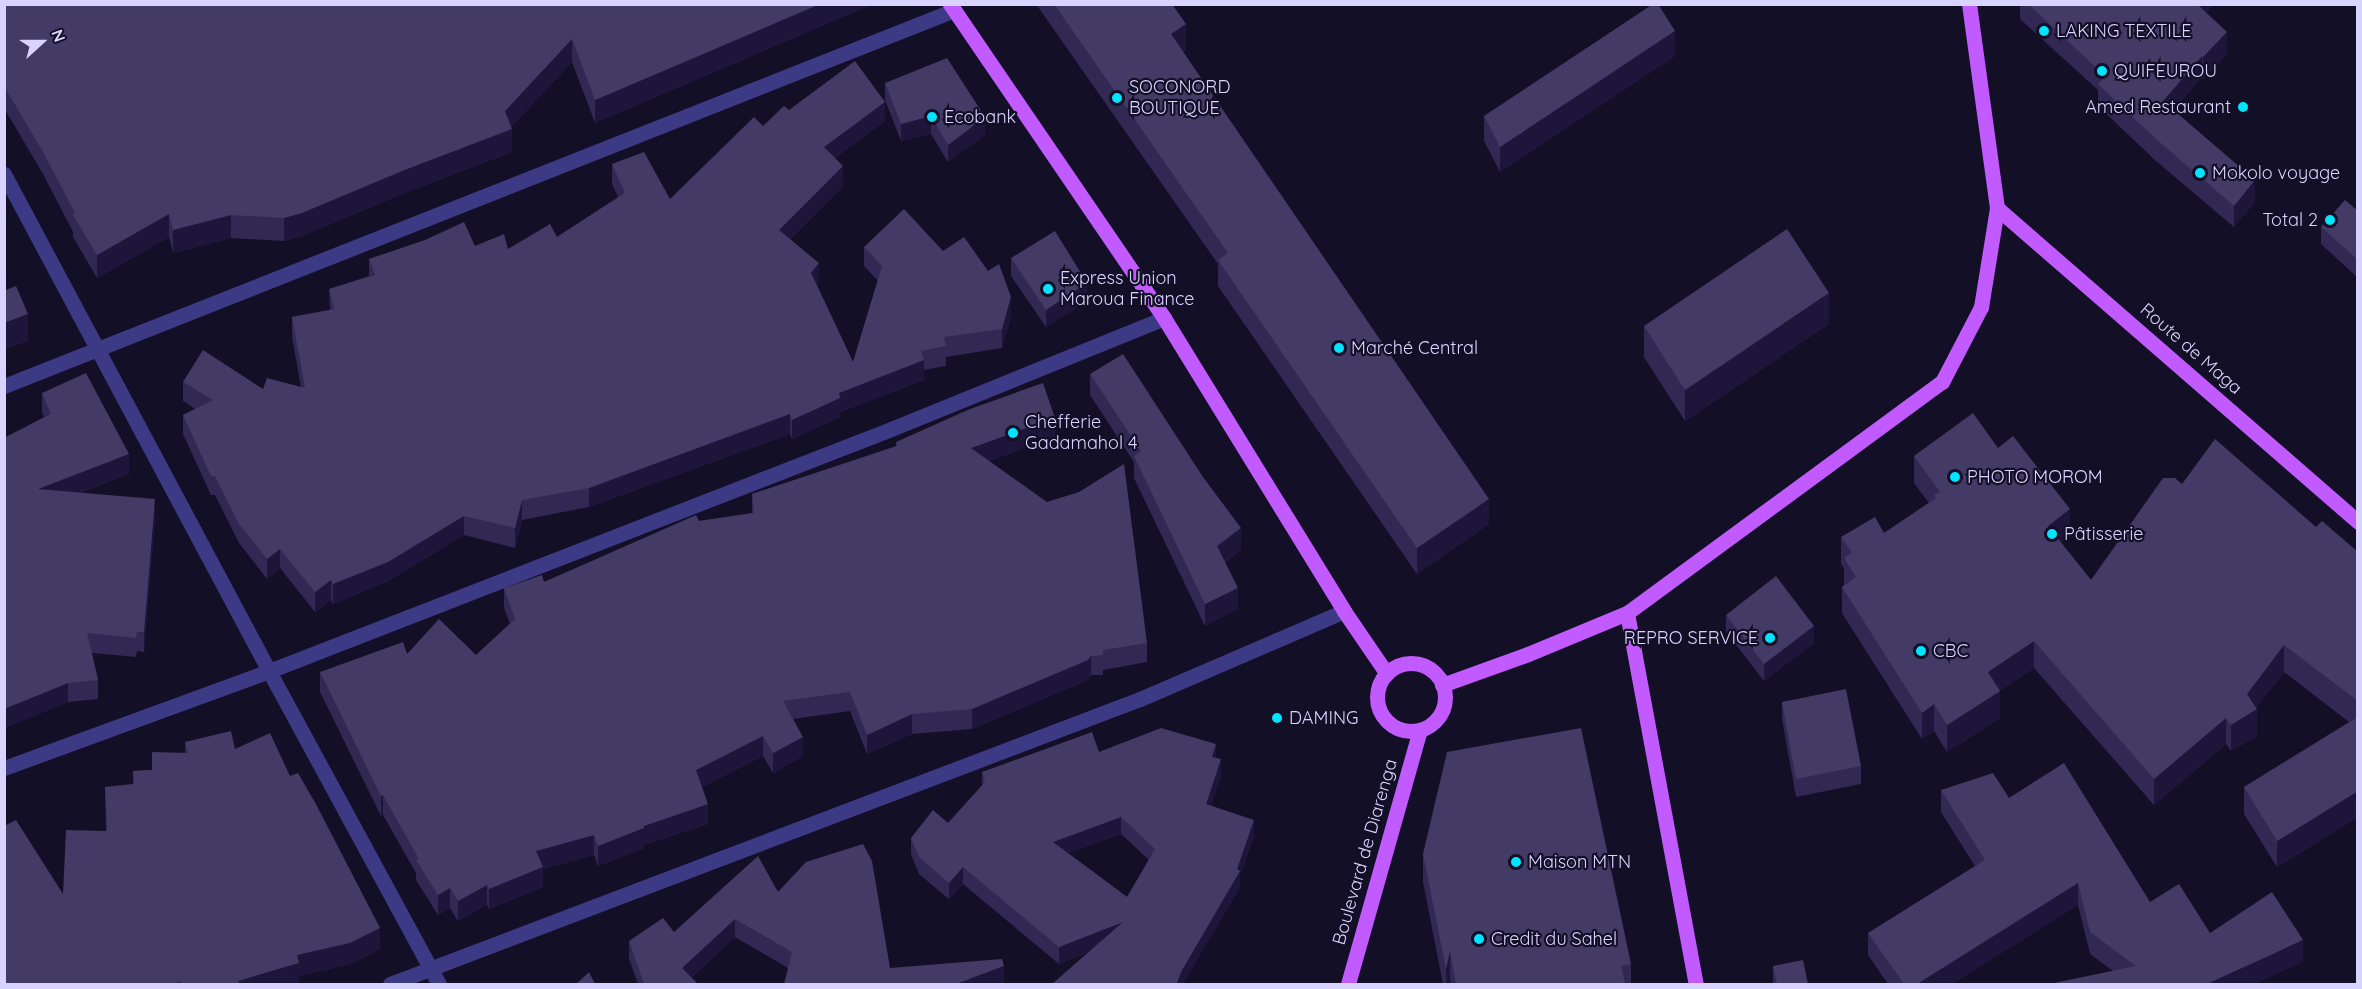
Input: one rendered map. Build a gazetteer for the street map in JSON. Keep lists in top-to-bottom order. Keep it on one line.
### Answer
{"streets":{"main road":["Route de Maga","Boulevard de Diarenga"]},"places":["LAKING TEXTILE","QUIFEUROU","SOCONORD BOUTIQUE","Amed Restaurant","Ecobank","Mokolo voyage","Total 2","Express Union Maroua Finance","Marché Central","Chefferie Gadamahol 4","PHOTO MOROM","Pâtisserie","REPRO SERVICE","CBC","DAMING","Maison MTN","Credit du Sahel"],"north":"right"}
